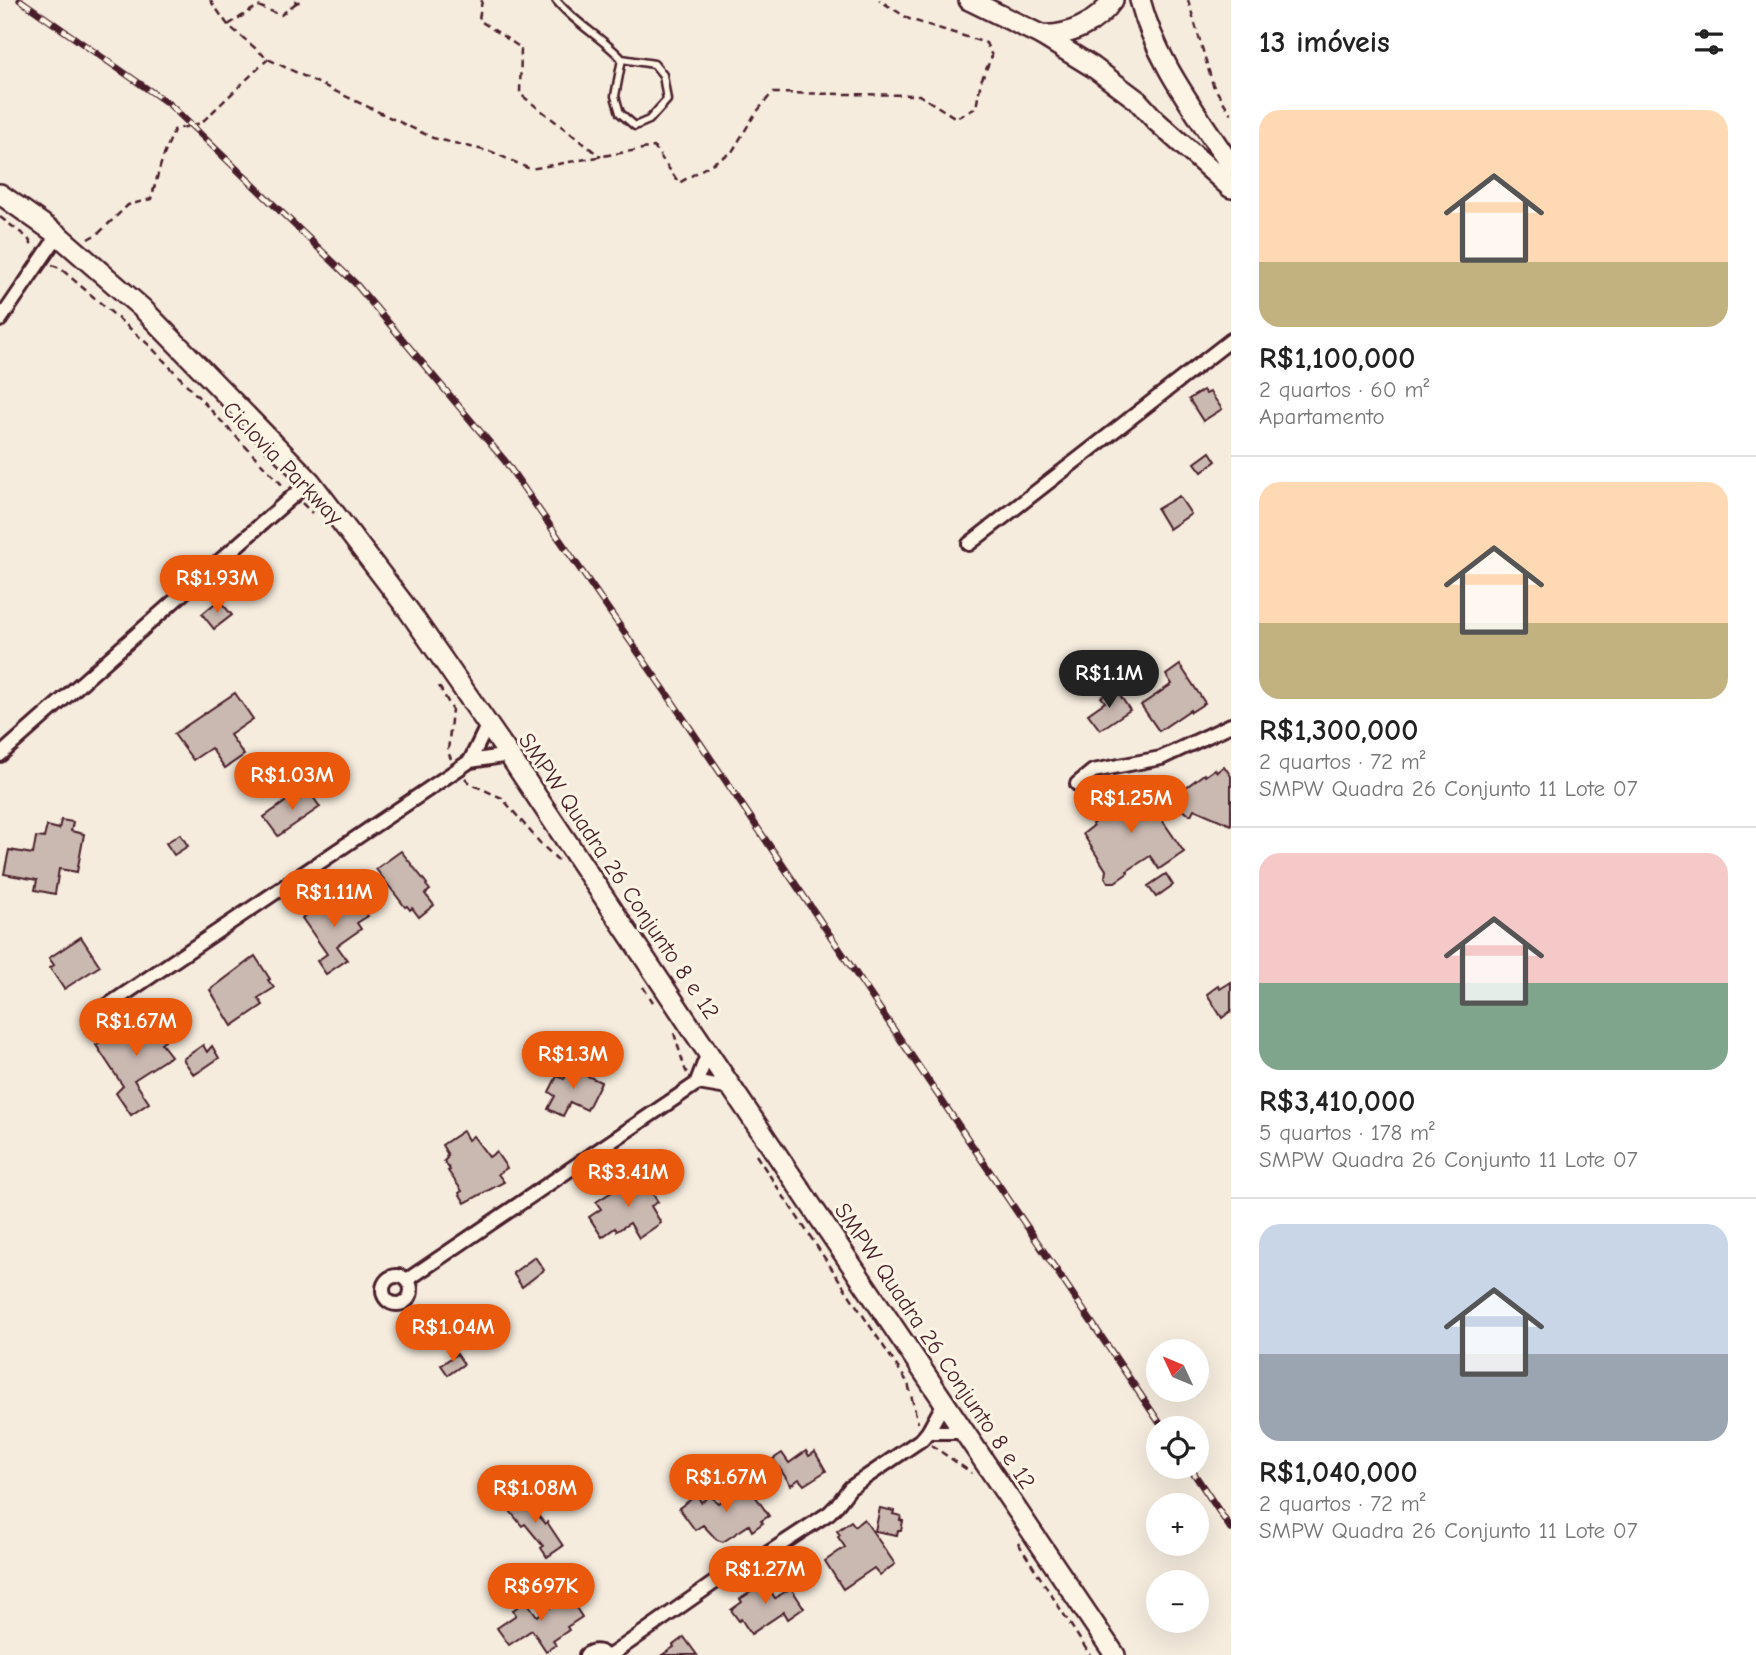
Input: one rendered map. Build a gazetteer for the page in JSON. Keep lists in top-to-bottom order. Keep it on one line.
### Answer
{"streets":{"street":["SMPW Quadra 26 Conjunto 8 e 12"],"path":["Ciclovia Parkway"]},"north":"top left","page":{"heading":"13 imóveis","list":[{"name":"R$1,100,000","note":"2 quartos · 60 m² · Apartamento"},{"name":"R$1,300,000","note":"2 quartos · 72 m² · SMPW Quadra 26 Conjunto 11 Lote 07"},{"name":"R$3,410,000","note":"5 quartos · 178 m² · SMPW Quadra 26 Conjunto 11 Lote 07"},{"name":"R$1,040,000","note":"2 quartos · 72 m² · SMPW Quadra 26 Conjunto 11 Lote 07"}],"price":["R$1.93M","R$1.1M","R$1.03M","R$1.25M","R$1.11M","R$1.67M","R$1.3M","R$3.41M","R$1.04M","R$1.67M","R$1.08M","R$1.27M","R$697K"],"map_buttons":["+","−"]}}
